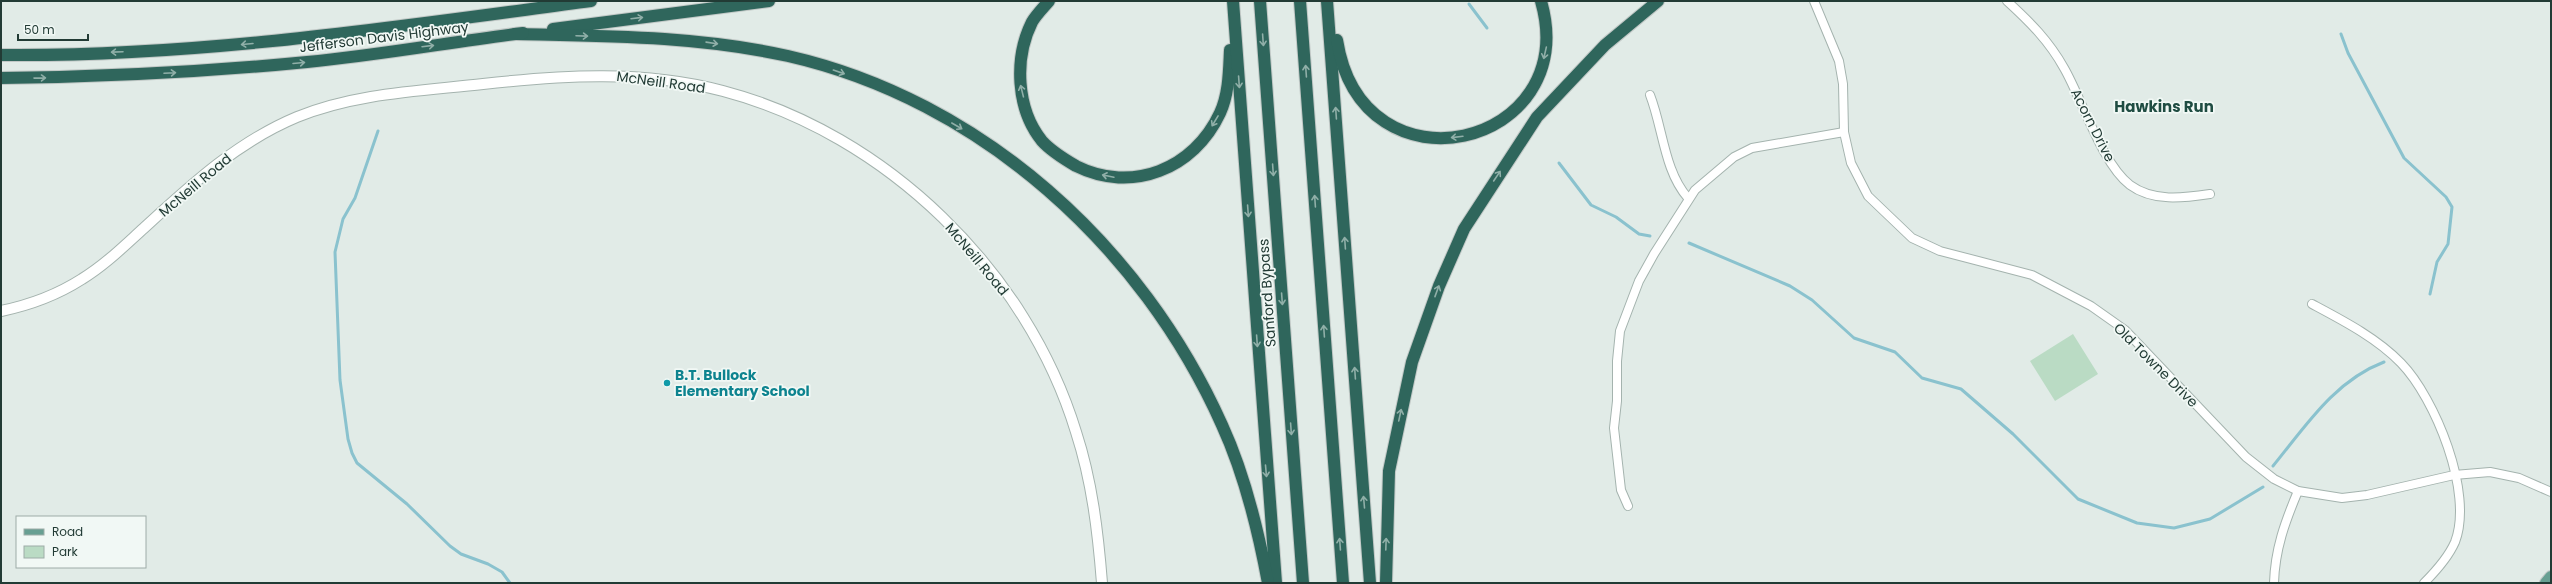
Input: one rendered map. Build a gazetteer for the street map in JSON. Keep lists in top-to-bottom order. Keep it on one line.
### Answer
{"streets":{"highway":["Jefferson Davis Highway","Sanford Bypass"],"street":["McNeill Road","Acorn Drive","Old Towne Drive"]},"districts":["Hawkins Run"],"places":["B.T. Bullock Elementary School"],"legend":["Road","Park"],"scale_bar":"50 m"}
